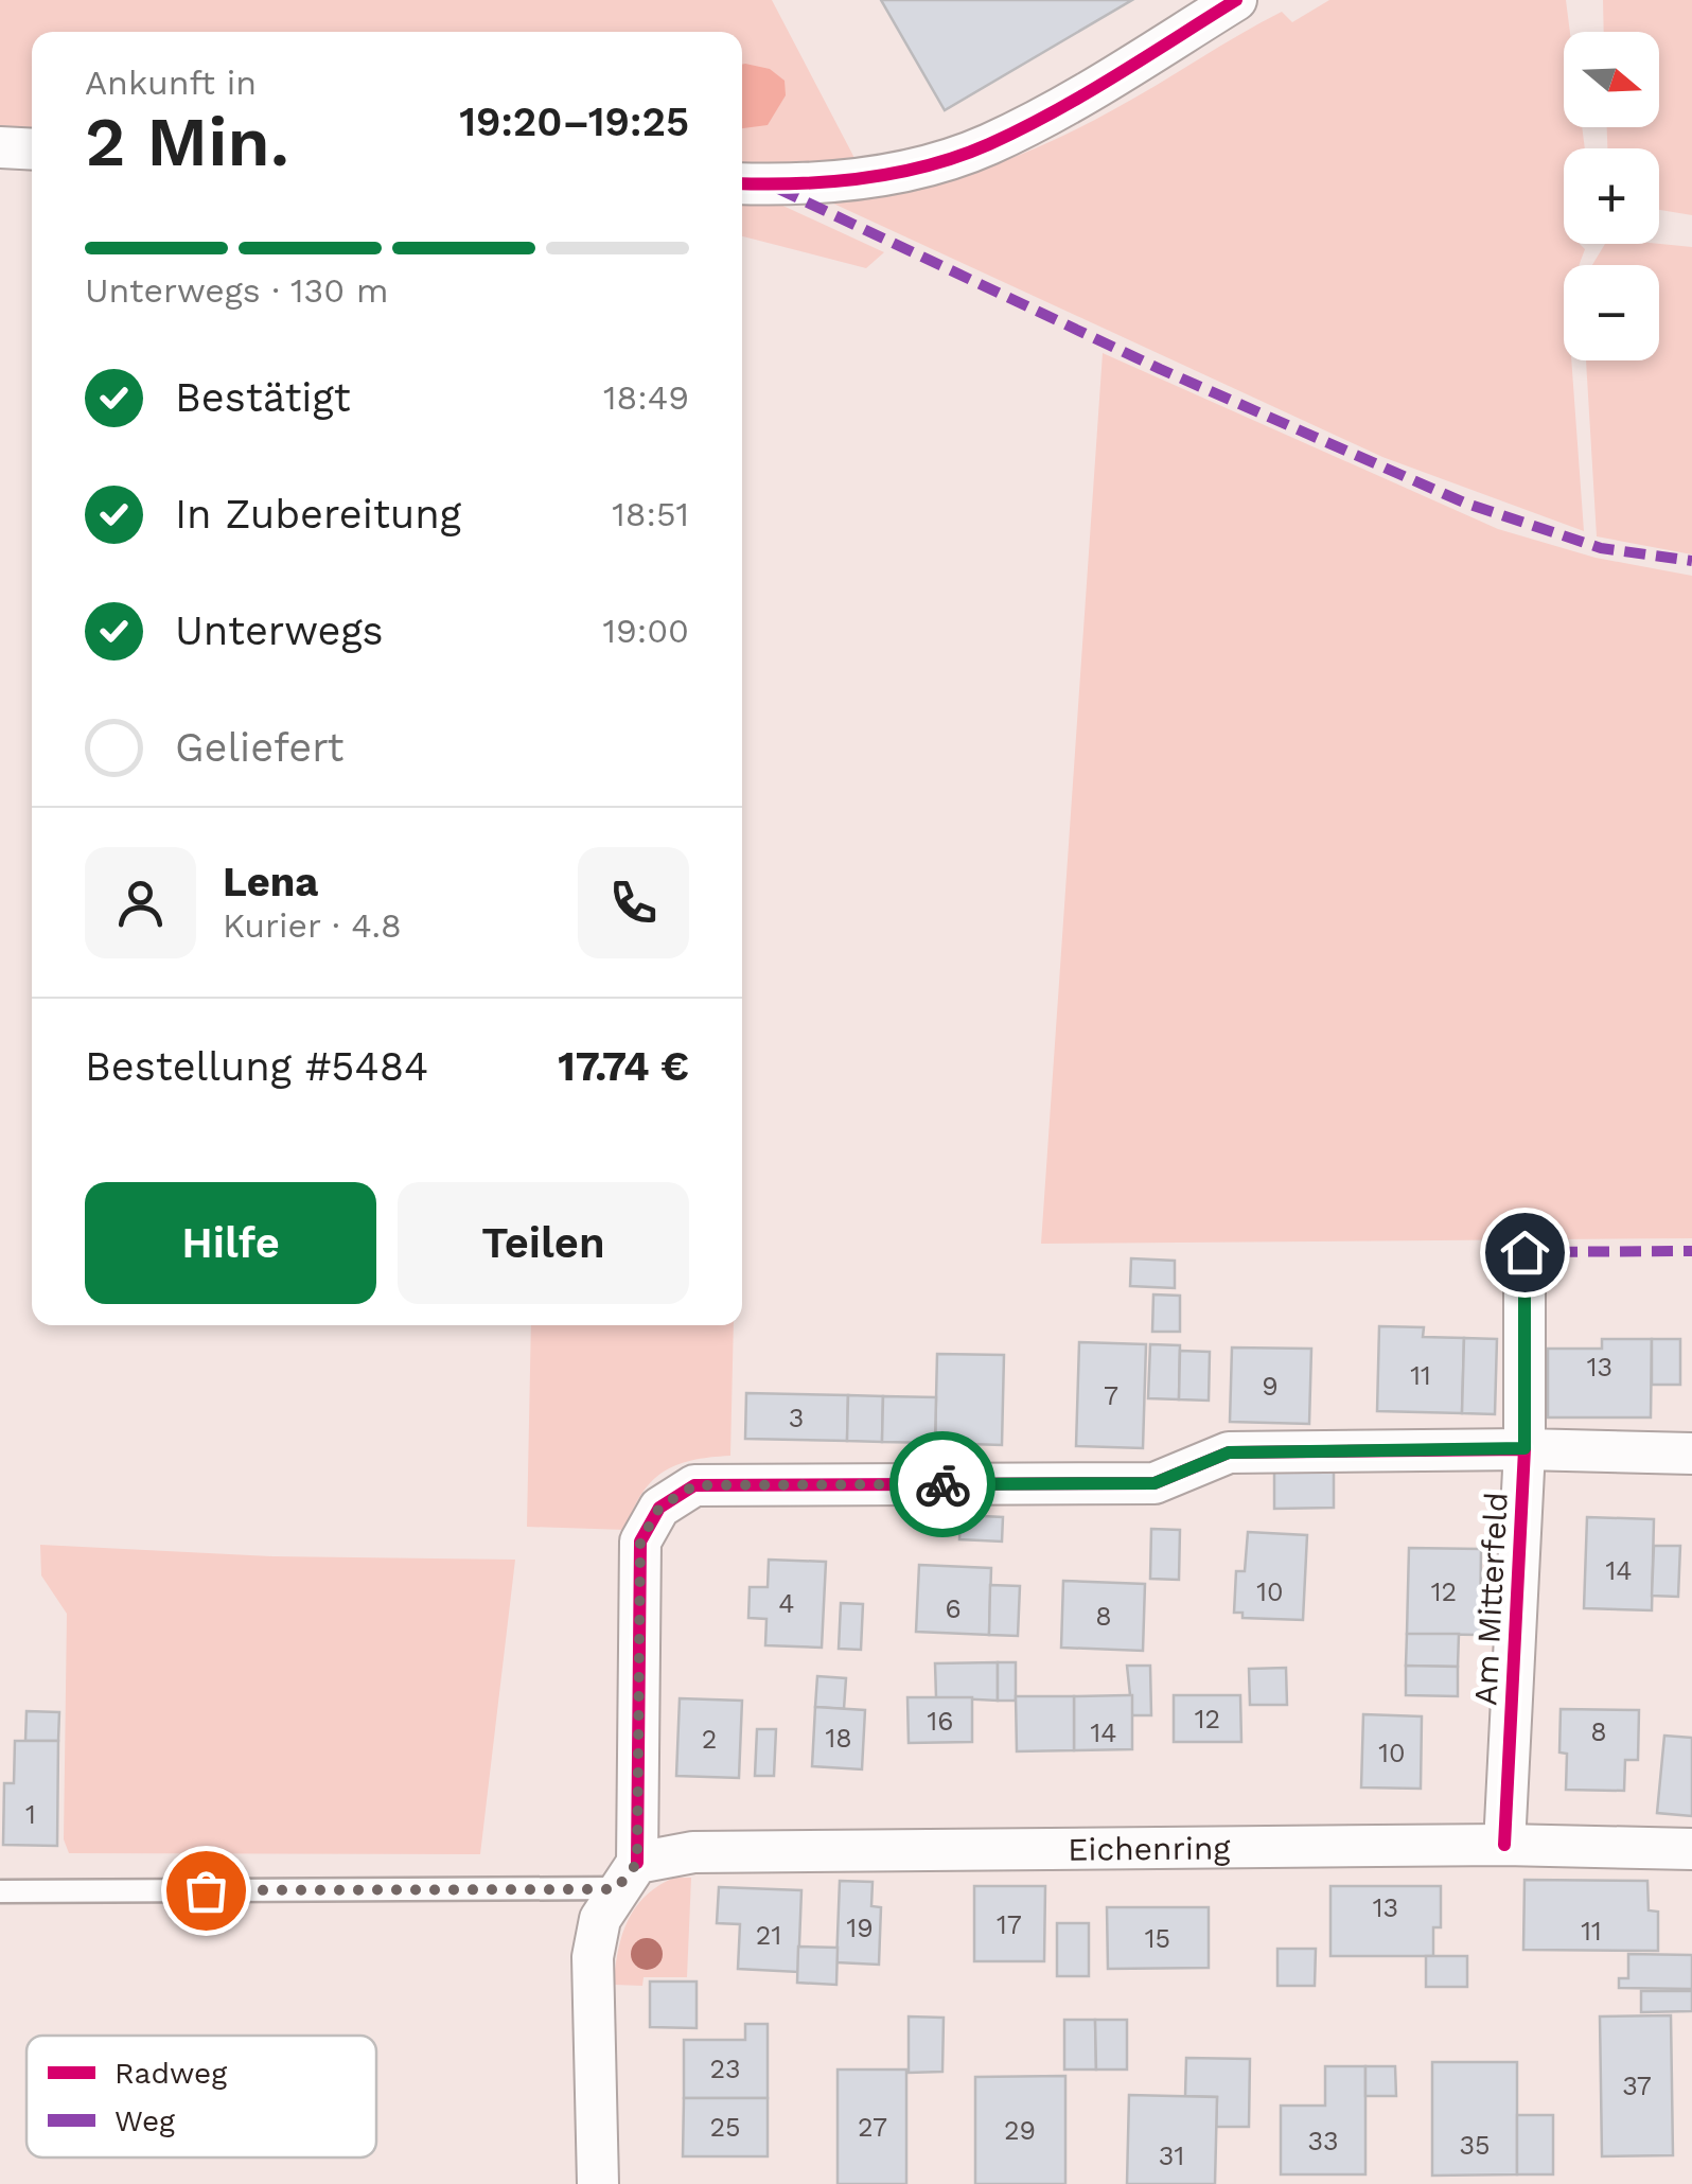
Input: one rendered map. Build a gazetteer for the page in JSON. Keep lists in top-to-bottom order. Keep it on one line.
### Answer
{"streets":{"street":["Am Mitterfeld","Eichenring"]},"crossings":[["Am Mitterfeld","Eichenring"]],"house_numbers":["13","11","9","7","3","14","10","12","4","6","8","12","16","8","14","18","2","10","1","13","17","19","11","21","15","23","37","25","27","29","33","35","31"],"legend":["Radweg","Weg"],"north":"right","page":{"map_buttons":["+","−"],"heading":["2 Min.","Ankunft in","19:20–19:25"],"panel":["Lena","Kurier · 4.8","Bestellung #5484","17.74 €"],"bar":"Unterwegs · 130 m","list":[["Bestätigt","18:49"],["In Zubereitung","18:51"],["Unterwegs","19:00"],"Geliefert"],"buttons":["Hilfe","Teilen"]}}
